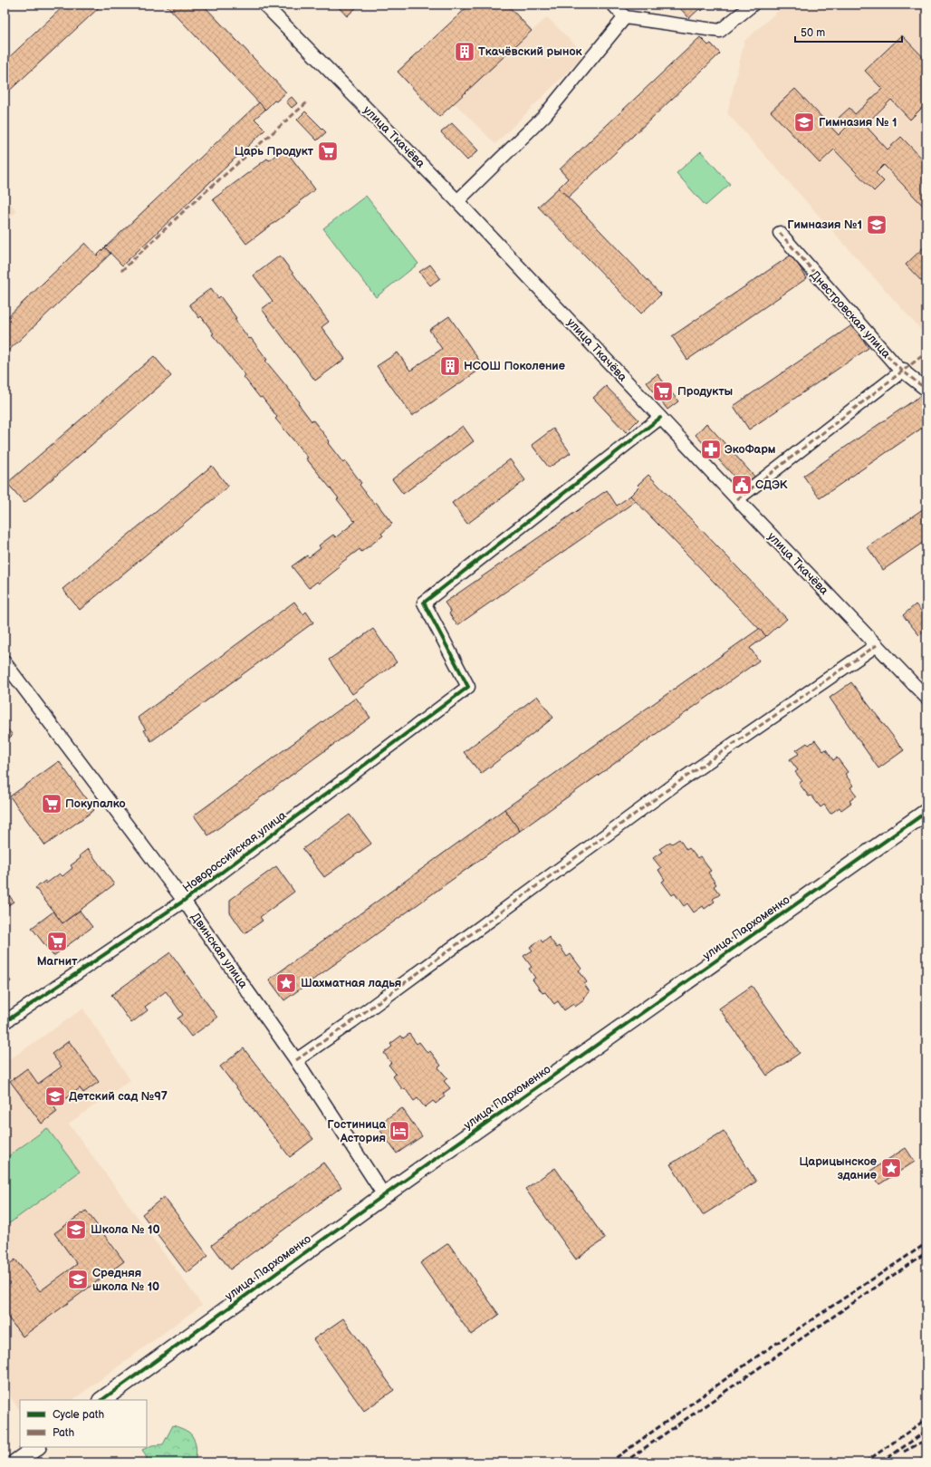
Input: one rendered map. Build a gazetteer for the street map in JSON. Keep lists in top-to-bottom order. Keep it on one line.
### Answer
{"streets":{"street":["улица Ткачёва","Днестровская улица","Новороссийская улица","улица Пархоменко","Двинская улица"]},"crossings":[["улица Ткачёва","Новороссийская улица"],["Новороссийская улица","Двинская улица"],["улица Пархоменко","Двинская улица"]],"places":{"building":["Ткачёвский рынок","НСОШ Поколение"],"school or university":["Гимназия № 1","Гимназия №1","Детский сад №97","Школа № 10","Средняя школа № 10"],"supermarket":["Царь Продукт","Продукты","Покупалко","Магнит"],"pharmacy":["ЭкоФарм"],"public building":["СДЭК"],"place":["Шахматная ладья","Царицынское здание"],"hotel":["Гостиница Астория"]},"legend":["Cycle path","Path"],"scale_bar":"50 m"}
